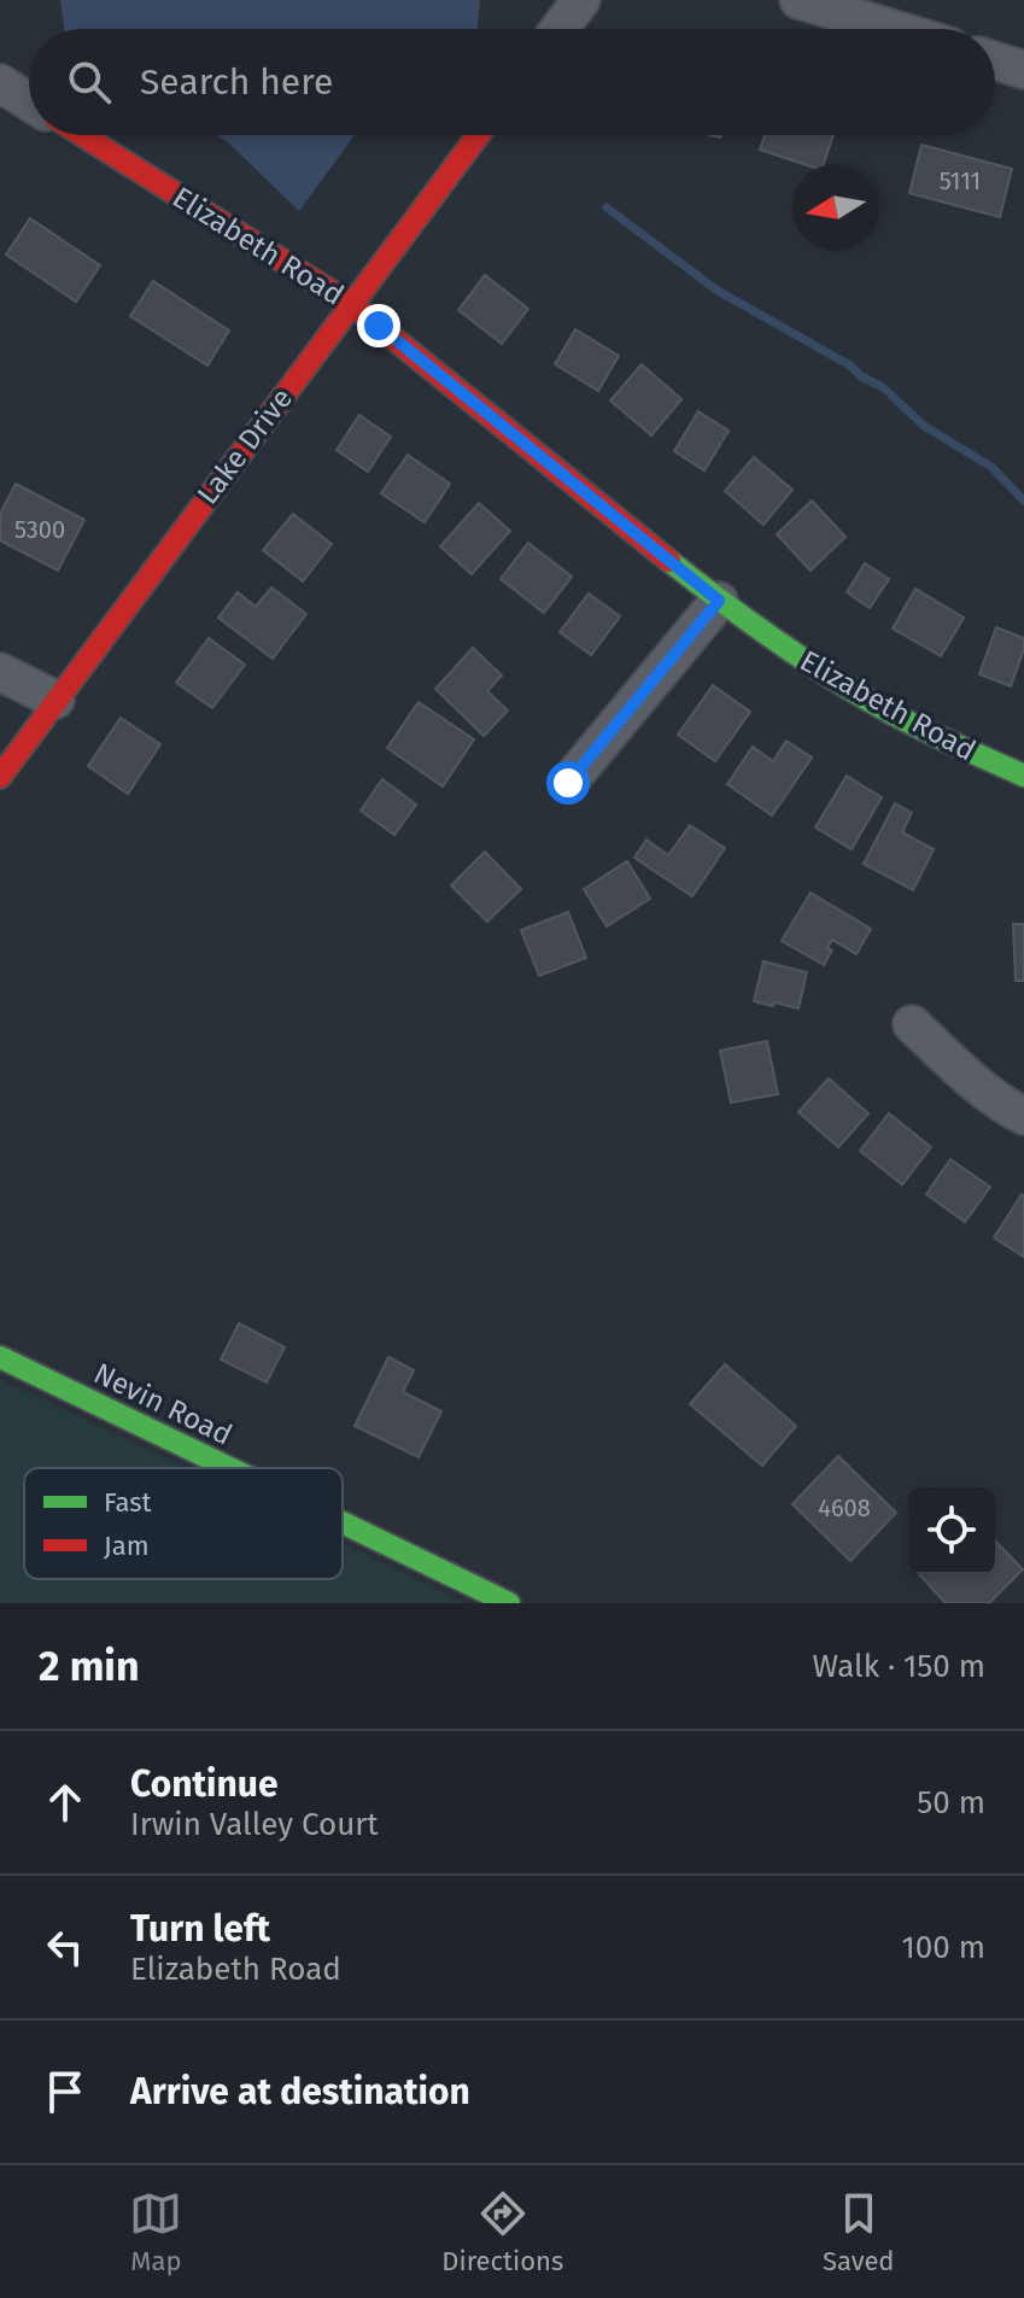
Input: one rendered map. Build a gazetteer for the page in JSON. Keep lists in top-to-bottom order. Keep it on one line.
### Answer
{"streets":{"street":["Elizabeth Road","Lake Drive","Nevin Road"]},"crossings":[["Elizabeth Road","Lake Drive"]],"house_numbers":["5111","5300","4608"],"legend":["Fast","Jam"],"north":"left","page":{"search":"Search here","heading":["2 min","Walk · 150 m"],"list":[["Continue","Irwin Valley Court","50 m"],["Turn left","Elizabeth Road","100 m"],"Arrive at destination"],"nav":["Map","Directions","Saved"]}}
